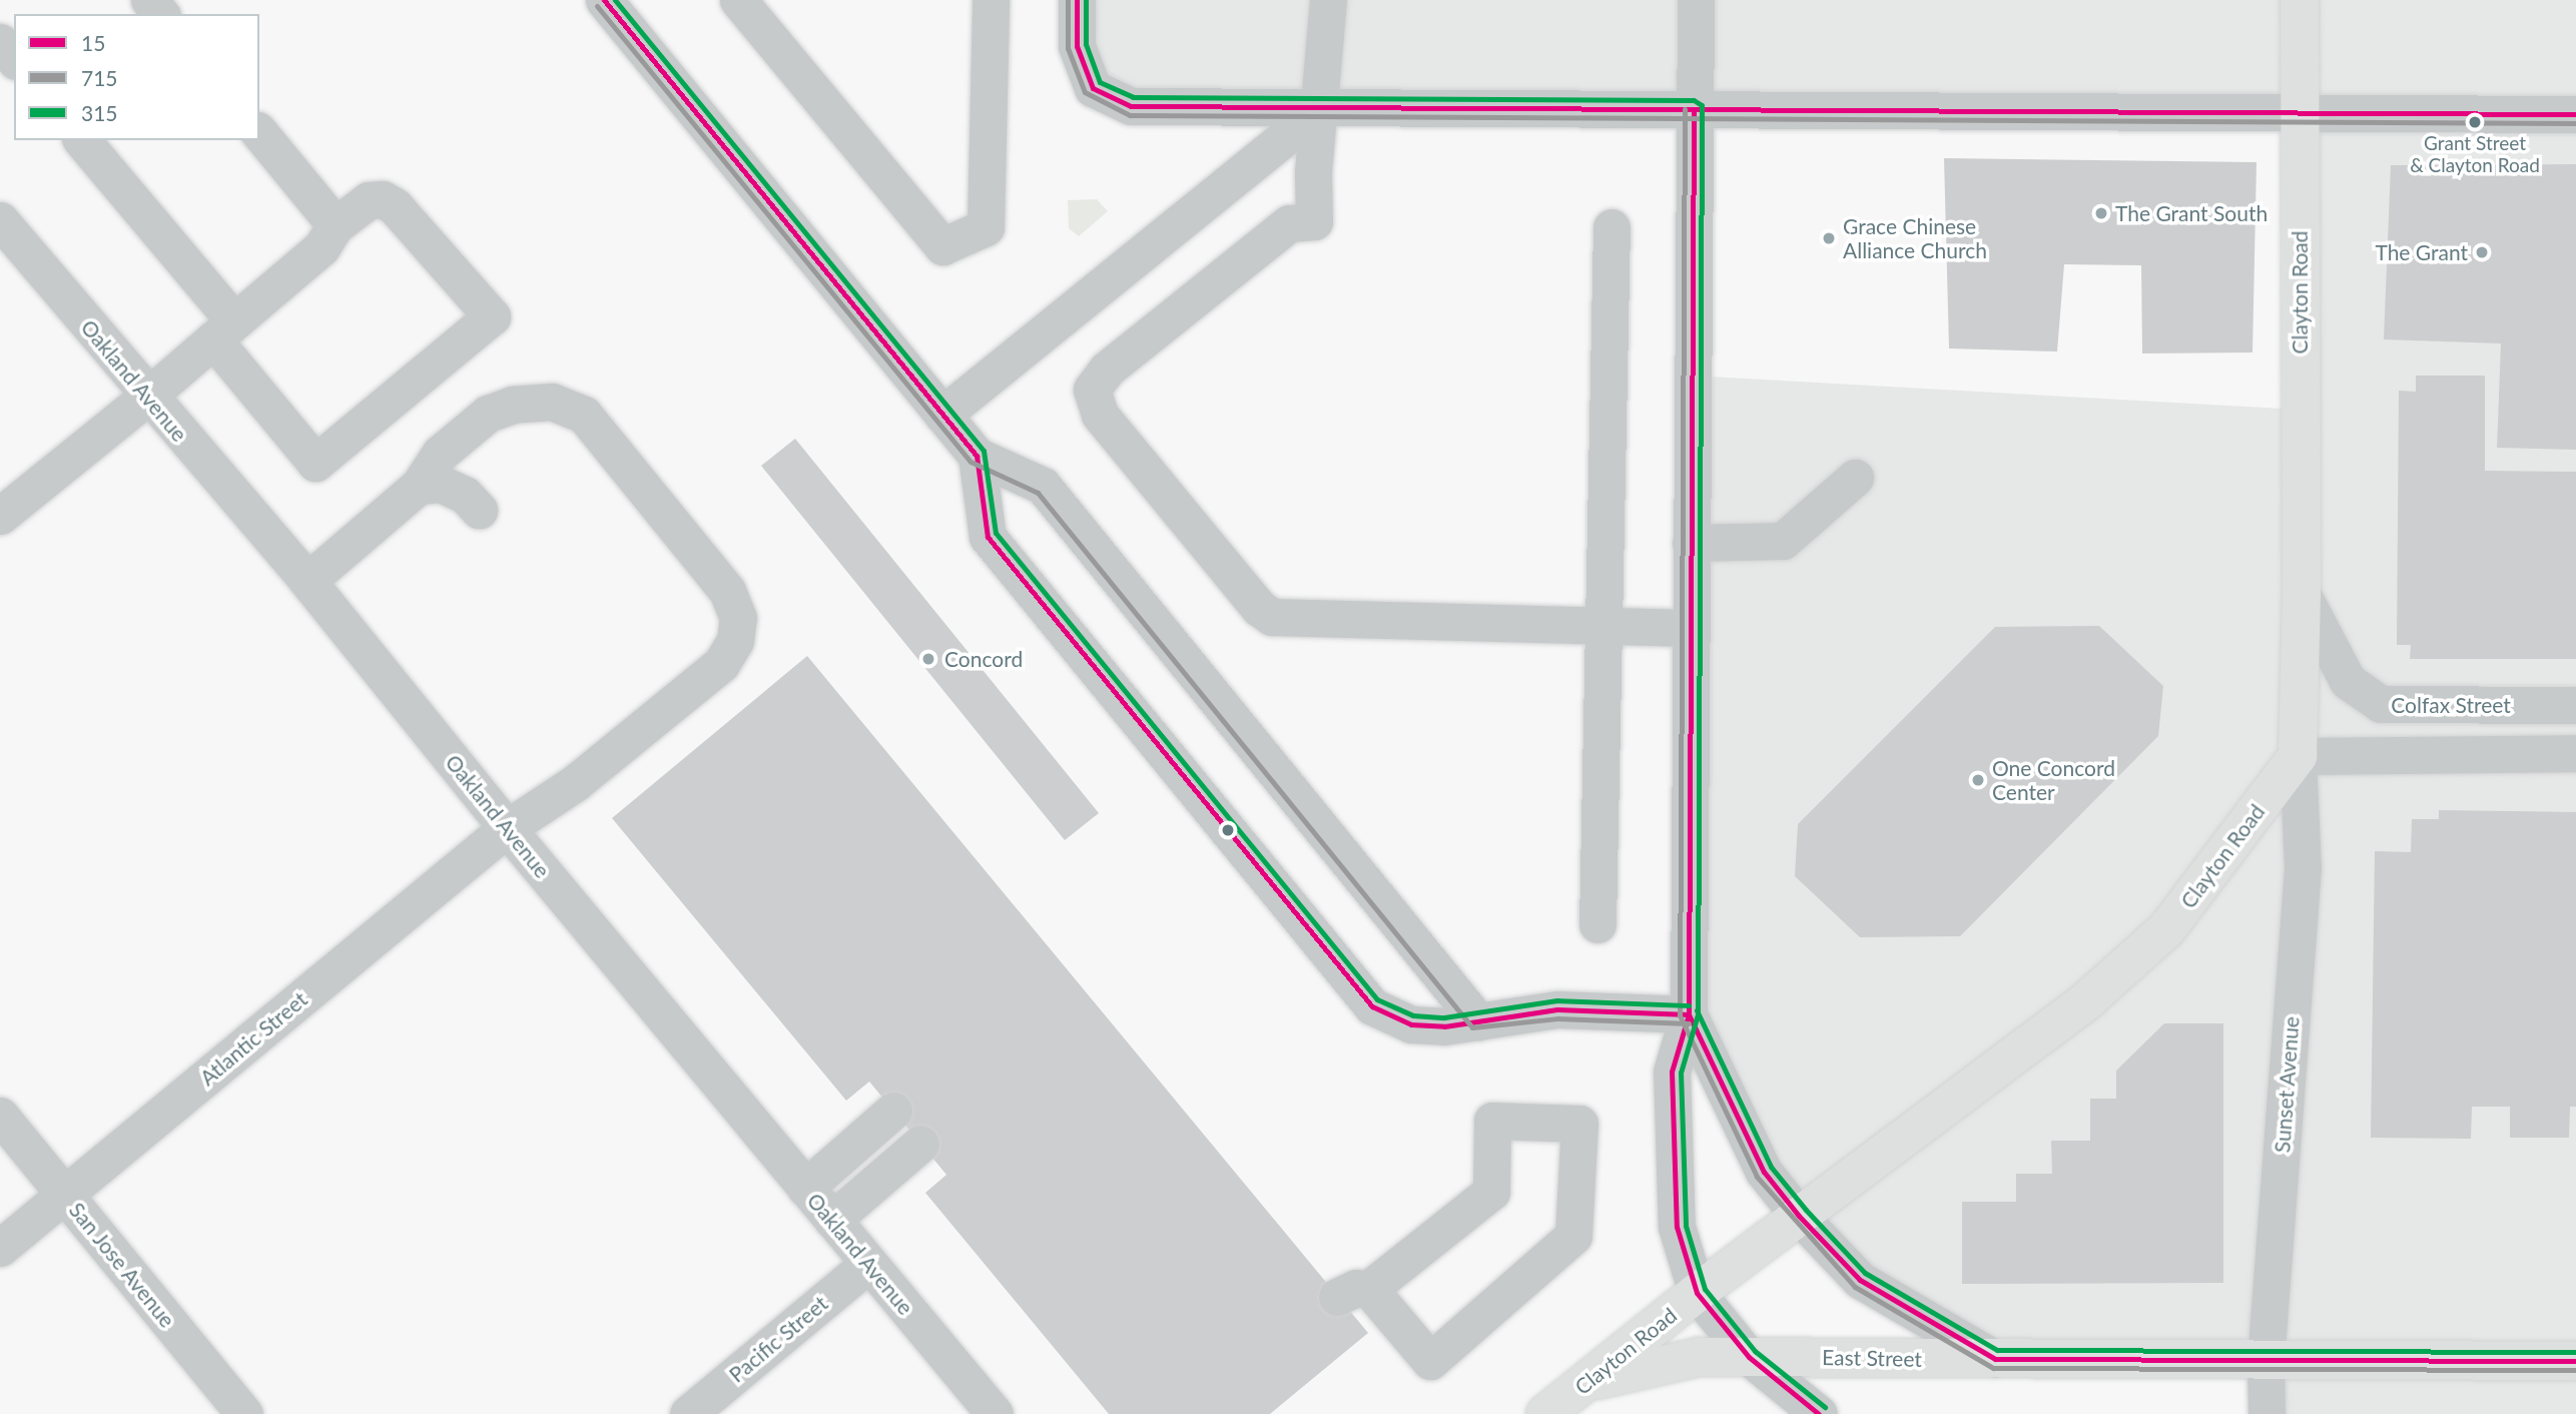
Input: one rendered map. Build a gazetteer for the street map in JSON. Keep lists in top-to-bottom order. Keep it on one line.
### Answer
{"streets":{"main road":["Clayton Road","East Street"],"street":["Oakland Avenue","Colfax Street","Atlantic Street","Sunset Avenue","San Jose Avenue","Pacific Street"]},"crossings":[["Clayton Road","Colfax Street"],["Clayton Road","Sunset Avenue"],["Clayton Road","East Street"],["Oakland Avenue","Atlantic Street"],["Oakland Avenue","Pacific Street"],["Atlantic Street","San Jose Avenue"],["Sunset Avenue","East Street"]],"places":["Grant Street & Clayton Road","The Grant South","Grace Chinese Alliance Church","The Grant","Concord","One Concord Center"],"lines":["transit line 15","transit line 715","transit line 315"],"legend":["15","715","315"]}
